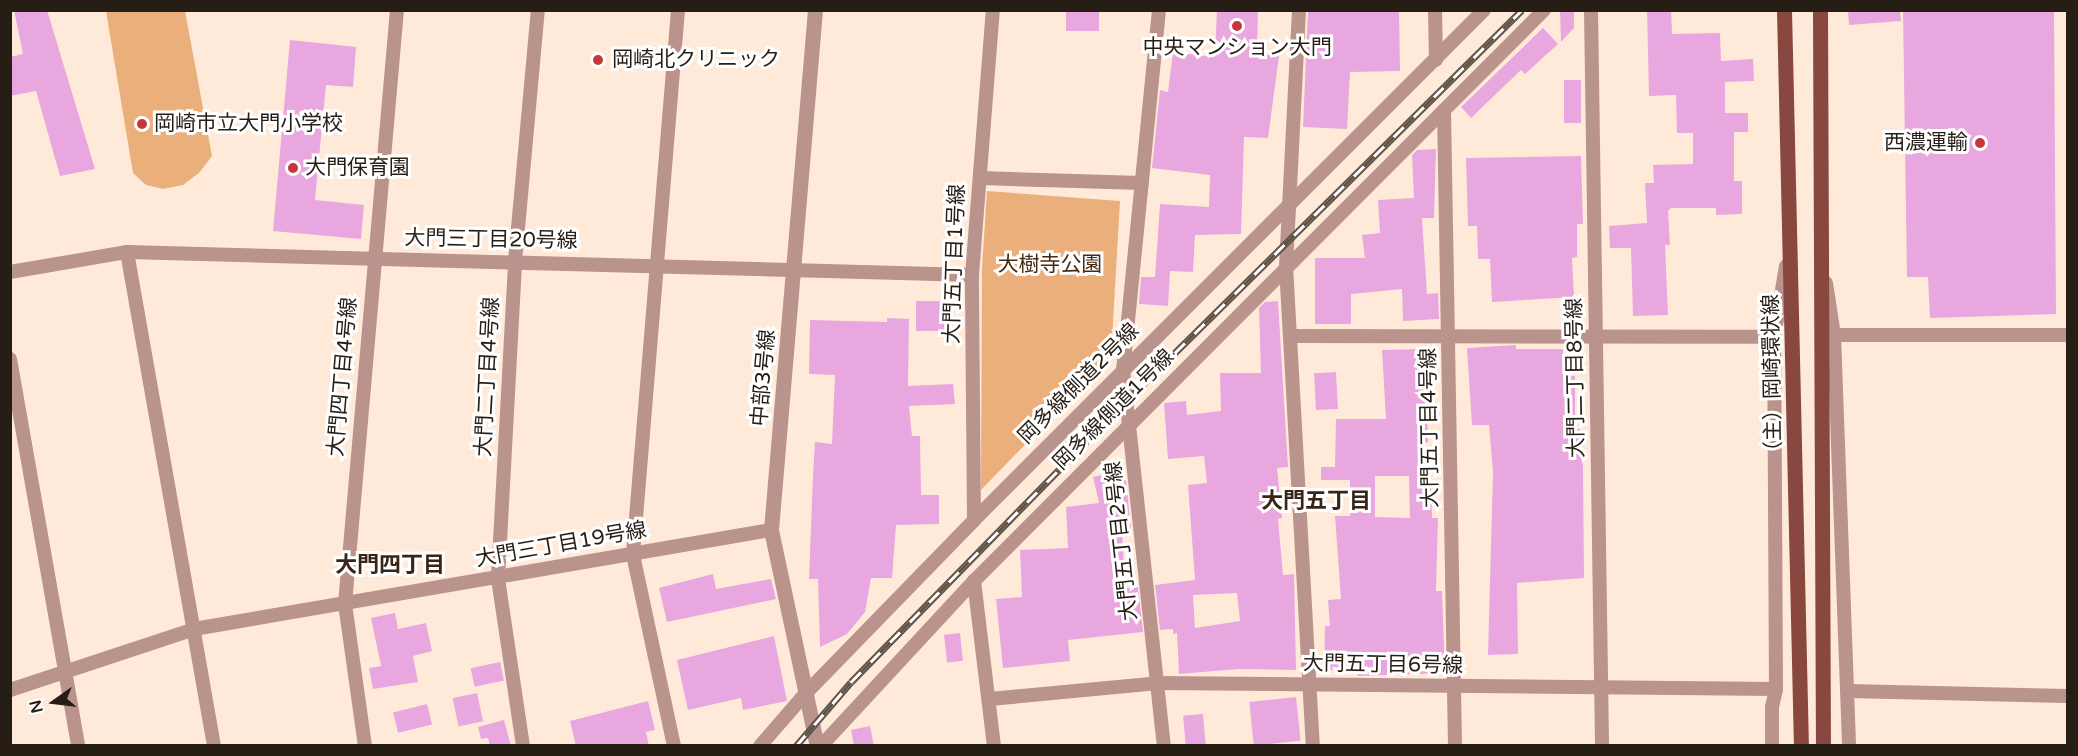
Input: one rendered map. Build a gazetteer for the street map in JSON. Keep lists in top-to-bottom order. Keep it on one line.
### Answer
{"streets":{"main road":["（主）岡崎環状線"],"street":["大門三丁目20号線","大門五丁目1号線","大門四丁目4号線","大門二丁目4号線","中部3号線","大門二丁目8号線","岡多線側道2号線","岡多線側道1号線","大門五丁目4号線","大門五丁目2号線","大門三丁目19号線","大門五丁目6号線"]},"crossings":[["大門三丁目20号線","大門五丁目1号線"],["大門三丁目20号線","大門四丁目4号線"],["大門三丁目20号線","大門二丁目4号線"],["大門三丁目20号線","中部3号線"],["大門五丁目1号線","岡多線側道2号線"],["大門四丁目4号線","大門三丁目19号線"],["大門二丁目4号線","大門三丁目19号線"],["中部3号線","岡多線側道2号線"],["中部3号線","岡多線側道1号線"],["中部3号線","大門三丁目19号線"],["大門二丁目8号線","大門五丁目6号線"],["岡多線側道2号線","大門五丁目2号線"],["岡多線側道1号線","大門五丁目4号線"],["岡多線側道1号線","大門五丁目2号線"],["大門五丁目4号線","大門五丁目6号線"],["大門五丁目2号線","大門五丁目6号線"]],"districts":["大門五丁目","大門四丁目"],"parks":["大樹寺公園"],"places":["中央マンション大門","岡崎北クリニック","岡崎市立大門小学校","西濃運輸","大門保育園"],"north":"left"}
